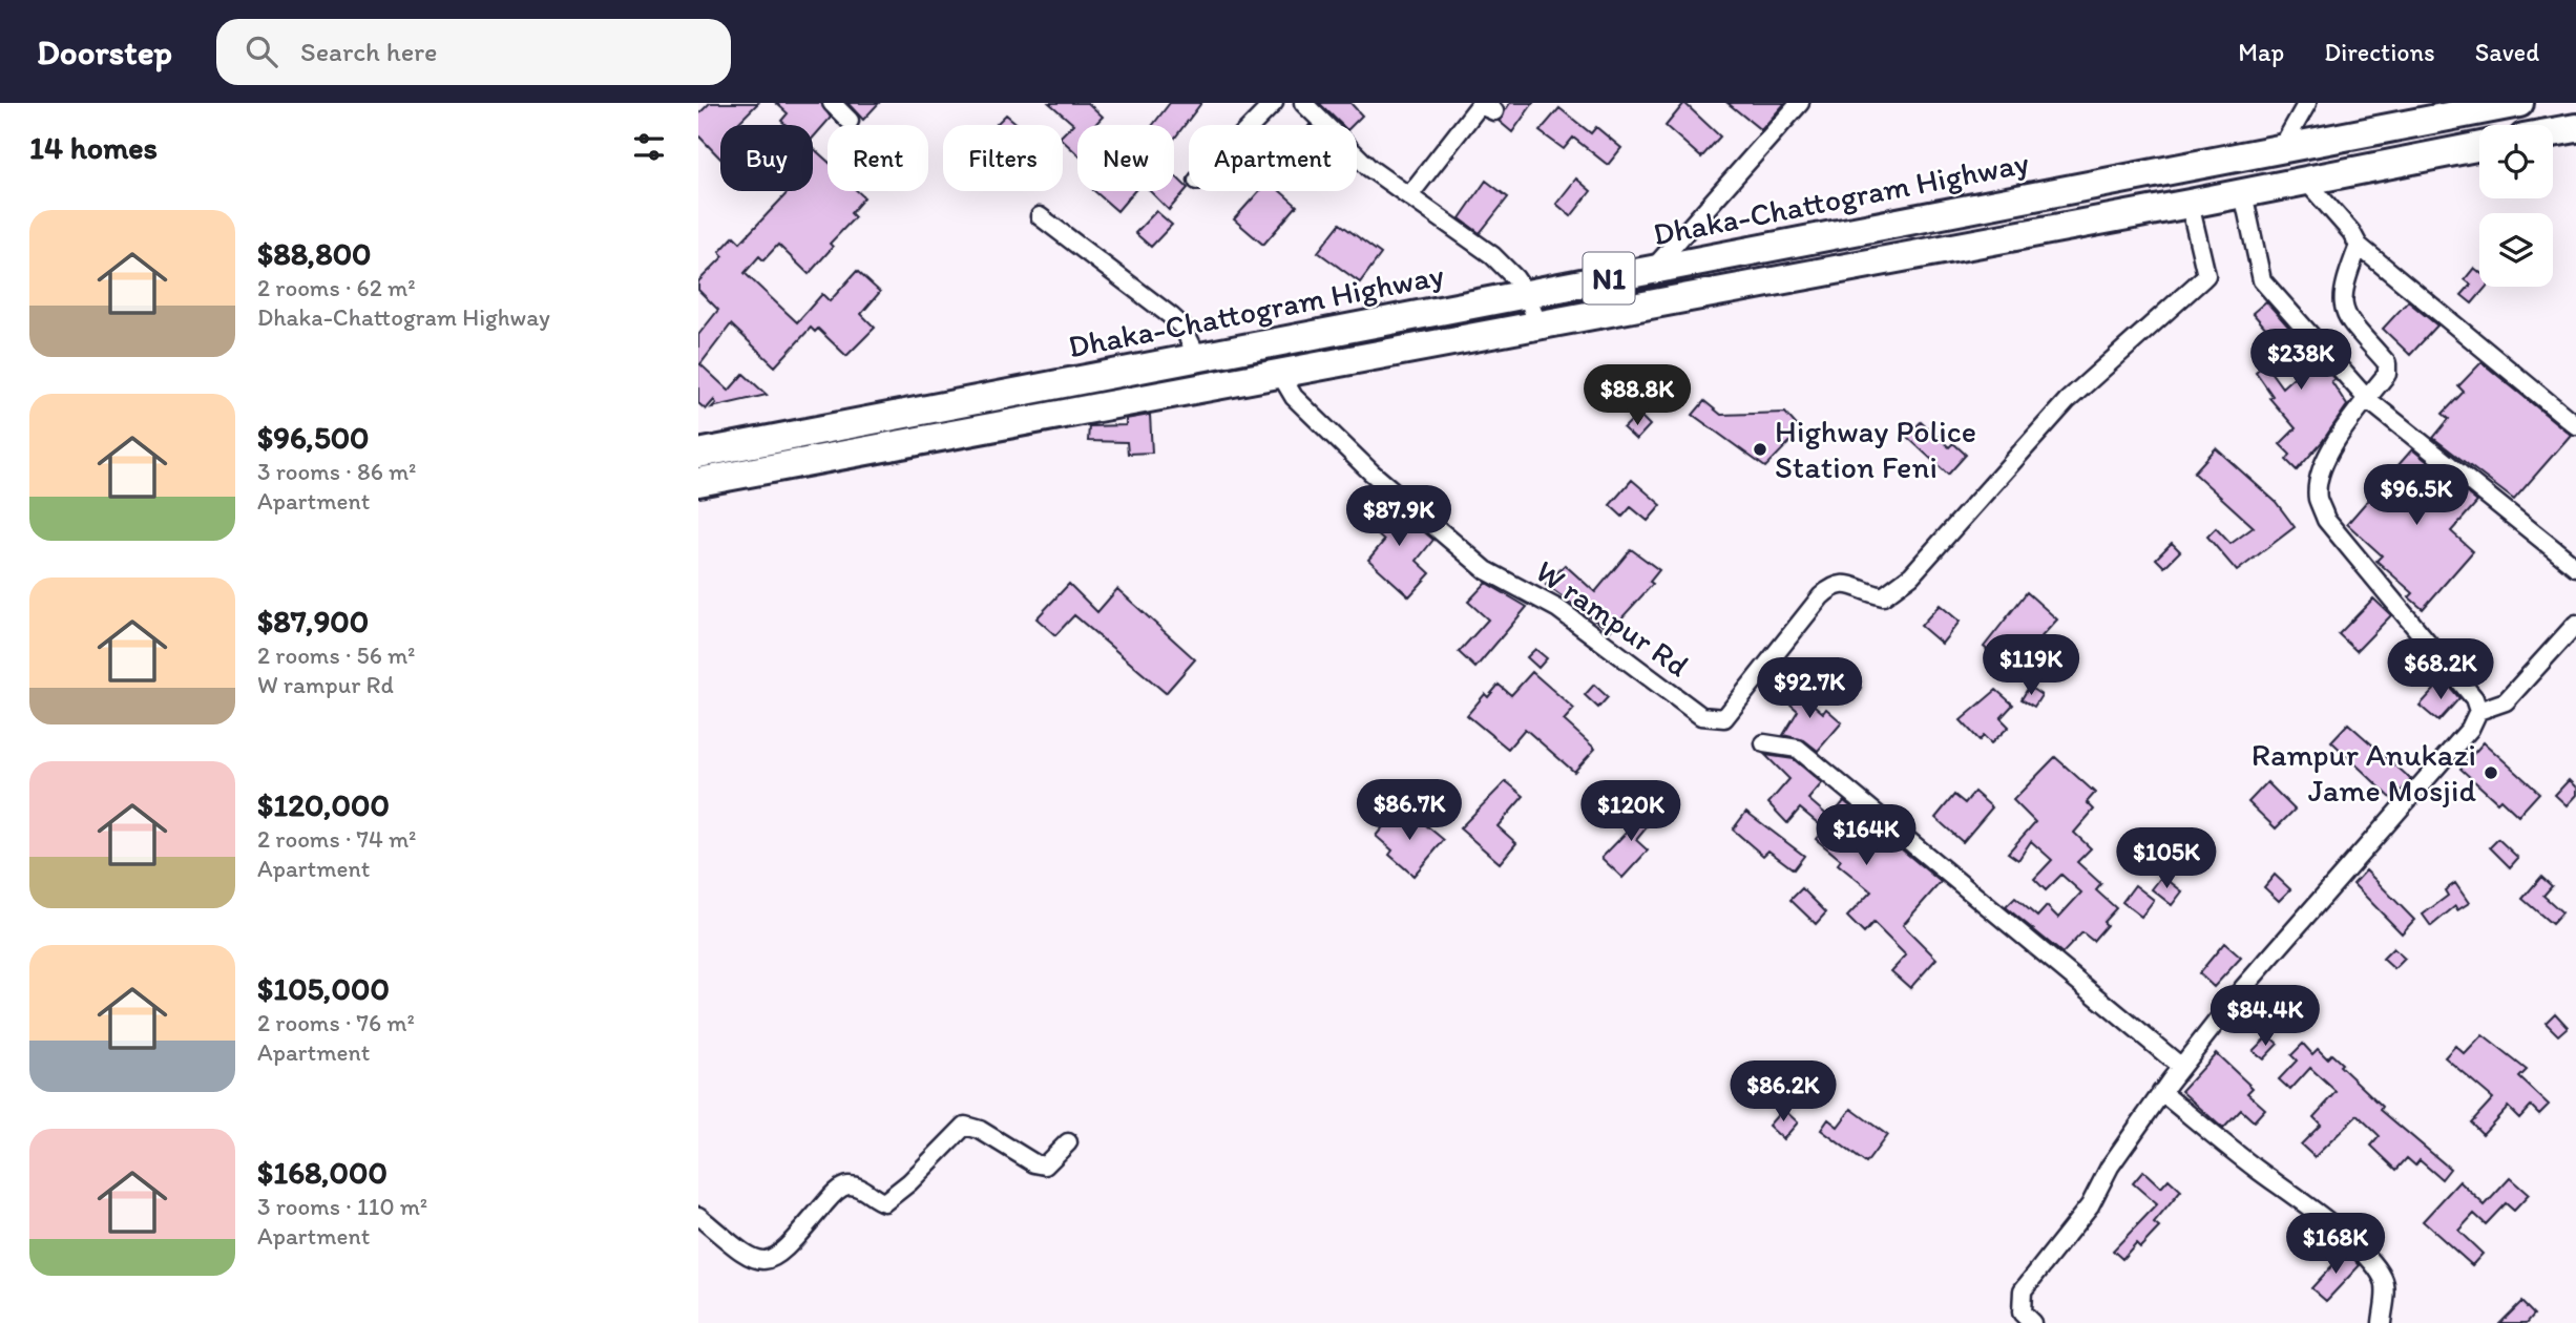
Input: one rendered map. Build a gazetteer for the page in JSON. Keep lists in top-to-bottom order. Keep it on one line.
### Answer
{"streets":{"highway":["Dhaka-Chattogram Highway","N1"],"street":["W rampur Rd"]},"crossings":[["Dhaka-Chattogram Highway","W rampur Rd"]],"places":["Highway Police Station Feni","Rampur Anukazi Jame Mosjid"],"page":{"header":"Doorstep","search":"Search here","nav":["Map","Directions","Saved"],"heading":"14 homes","chip":["Buy","Rent","Filters","New","Apartment"],"list":[{"name":"$88,800","note":"2 rooms · 62 m² · Dhaka-Chattogram Highway"},{"name":"$96,500","note":"3 rooms · 86 m² · Apartment"},{"name":"$87,900","note":"2 rooms · 56 m² · W rampur Rd"},{"name":"$120,000","note":"2 rooms · 74 m² · Apartment"},{"name":"$105,000","note":"2 rooms · 76 m² · Apartment"},{"name":"$168,000","note":"3 rooms · 110 m² · Apartment"}],"price":["$238K","$88.8K","$96.5K","$87.9K","$119K","$68.2K","$92.7K","$86.7K","$120K","$164K","$105K","$84.4K","$86.2K","$168K"]}}
